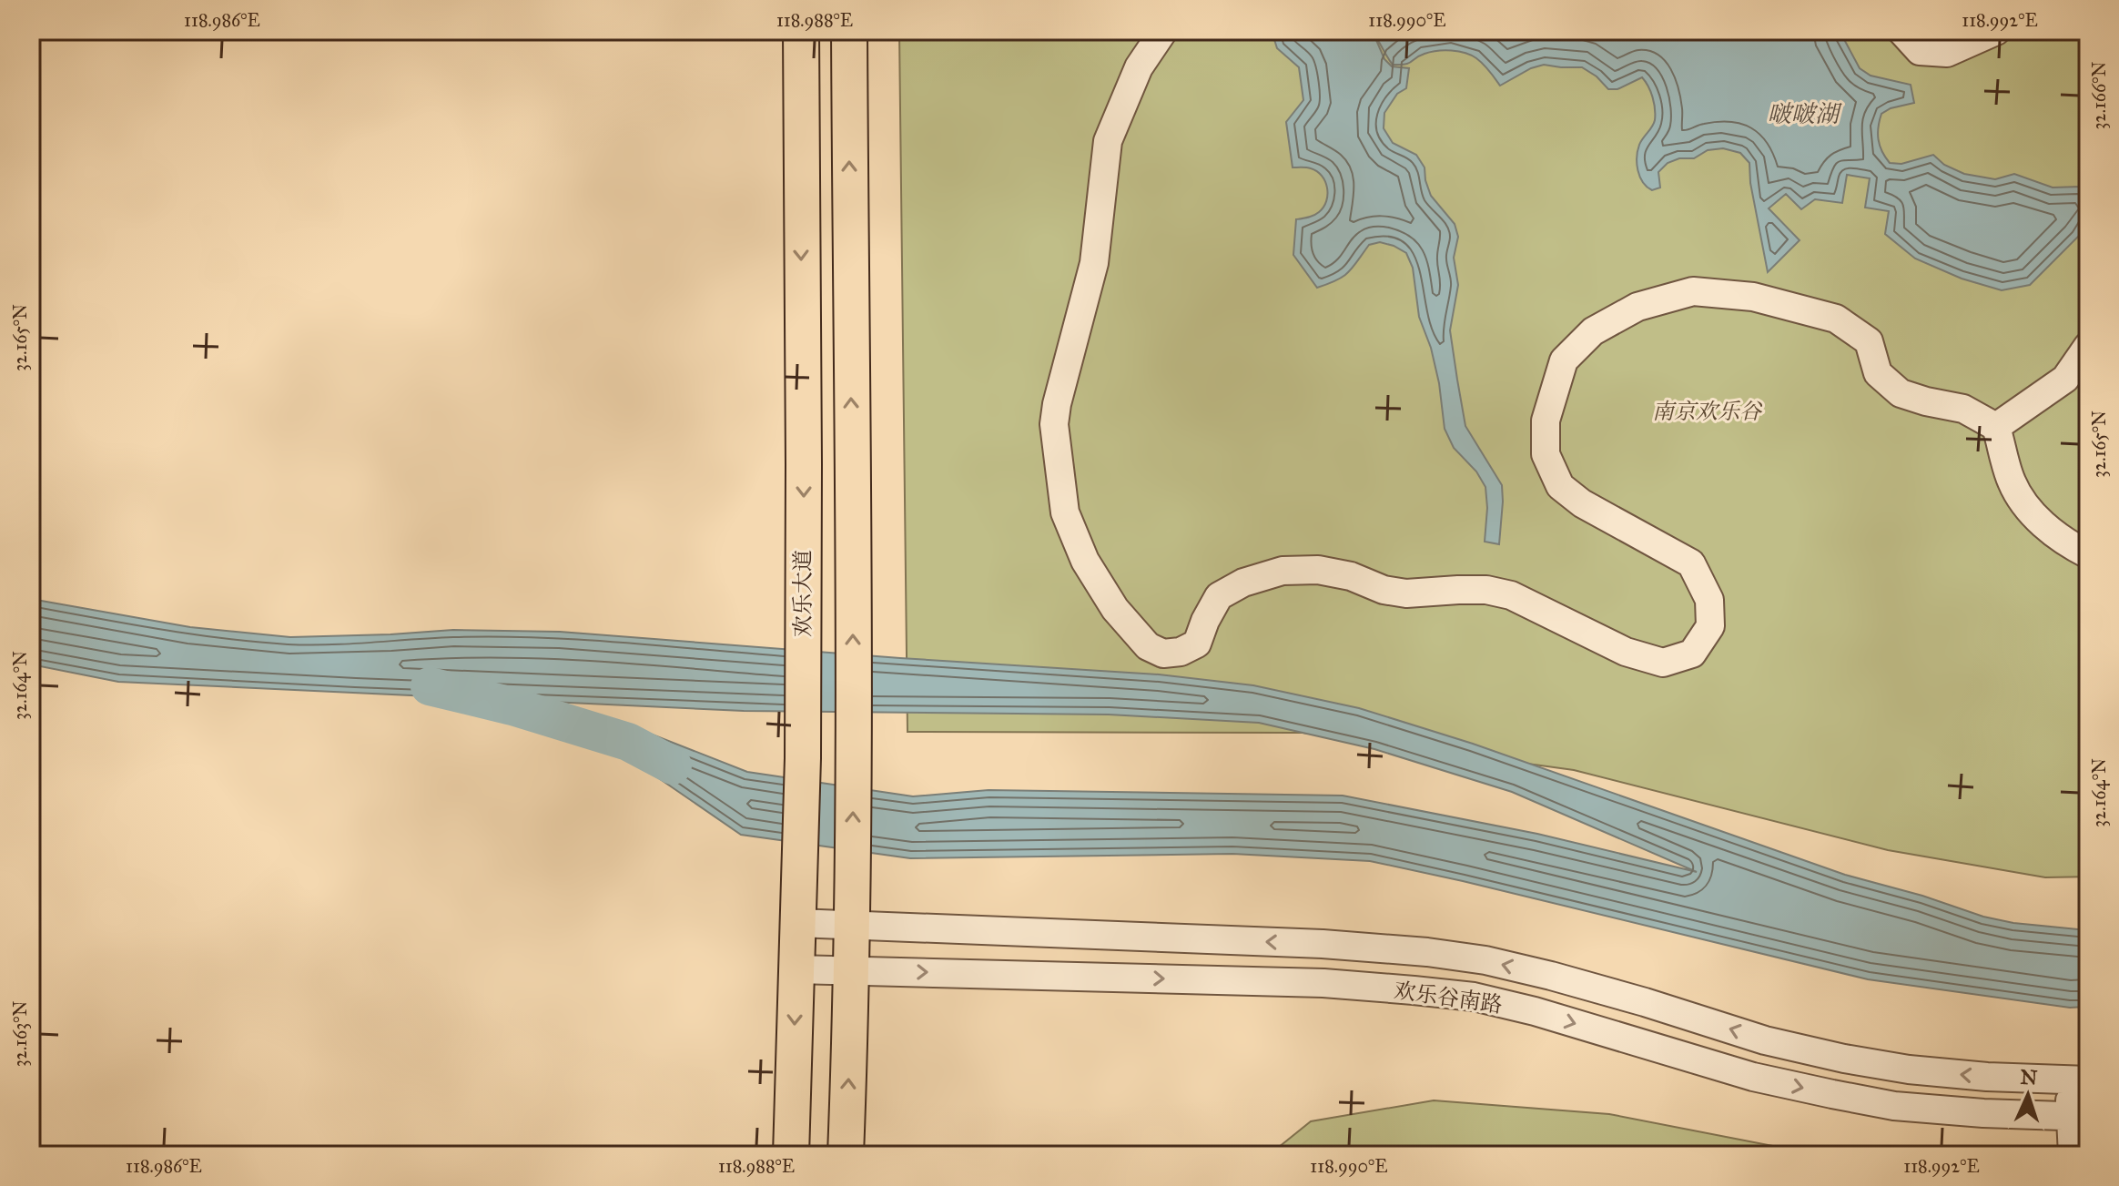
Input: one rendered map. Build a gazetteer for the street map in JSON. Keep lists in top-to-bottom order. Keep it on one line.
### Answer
{"streets":{"main road":["欢乐大道"],"street":["欢乐谷南路"]},"crossings":[["欢乐大道","欢乐谷南路"]],"water":["啵啵湖"],"parks":["南京欢乐谷"],"north":"top","coordinates":["118.986°E","118.988°E","118.990°E","118.992°E","32.166°N","32.165°N","32.164°N","32.163°N"]}
